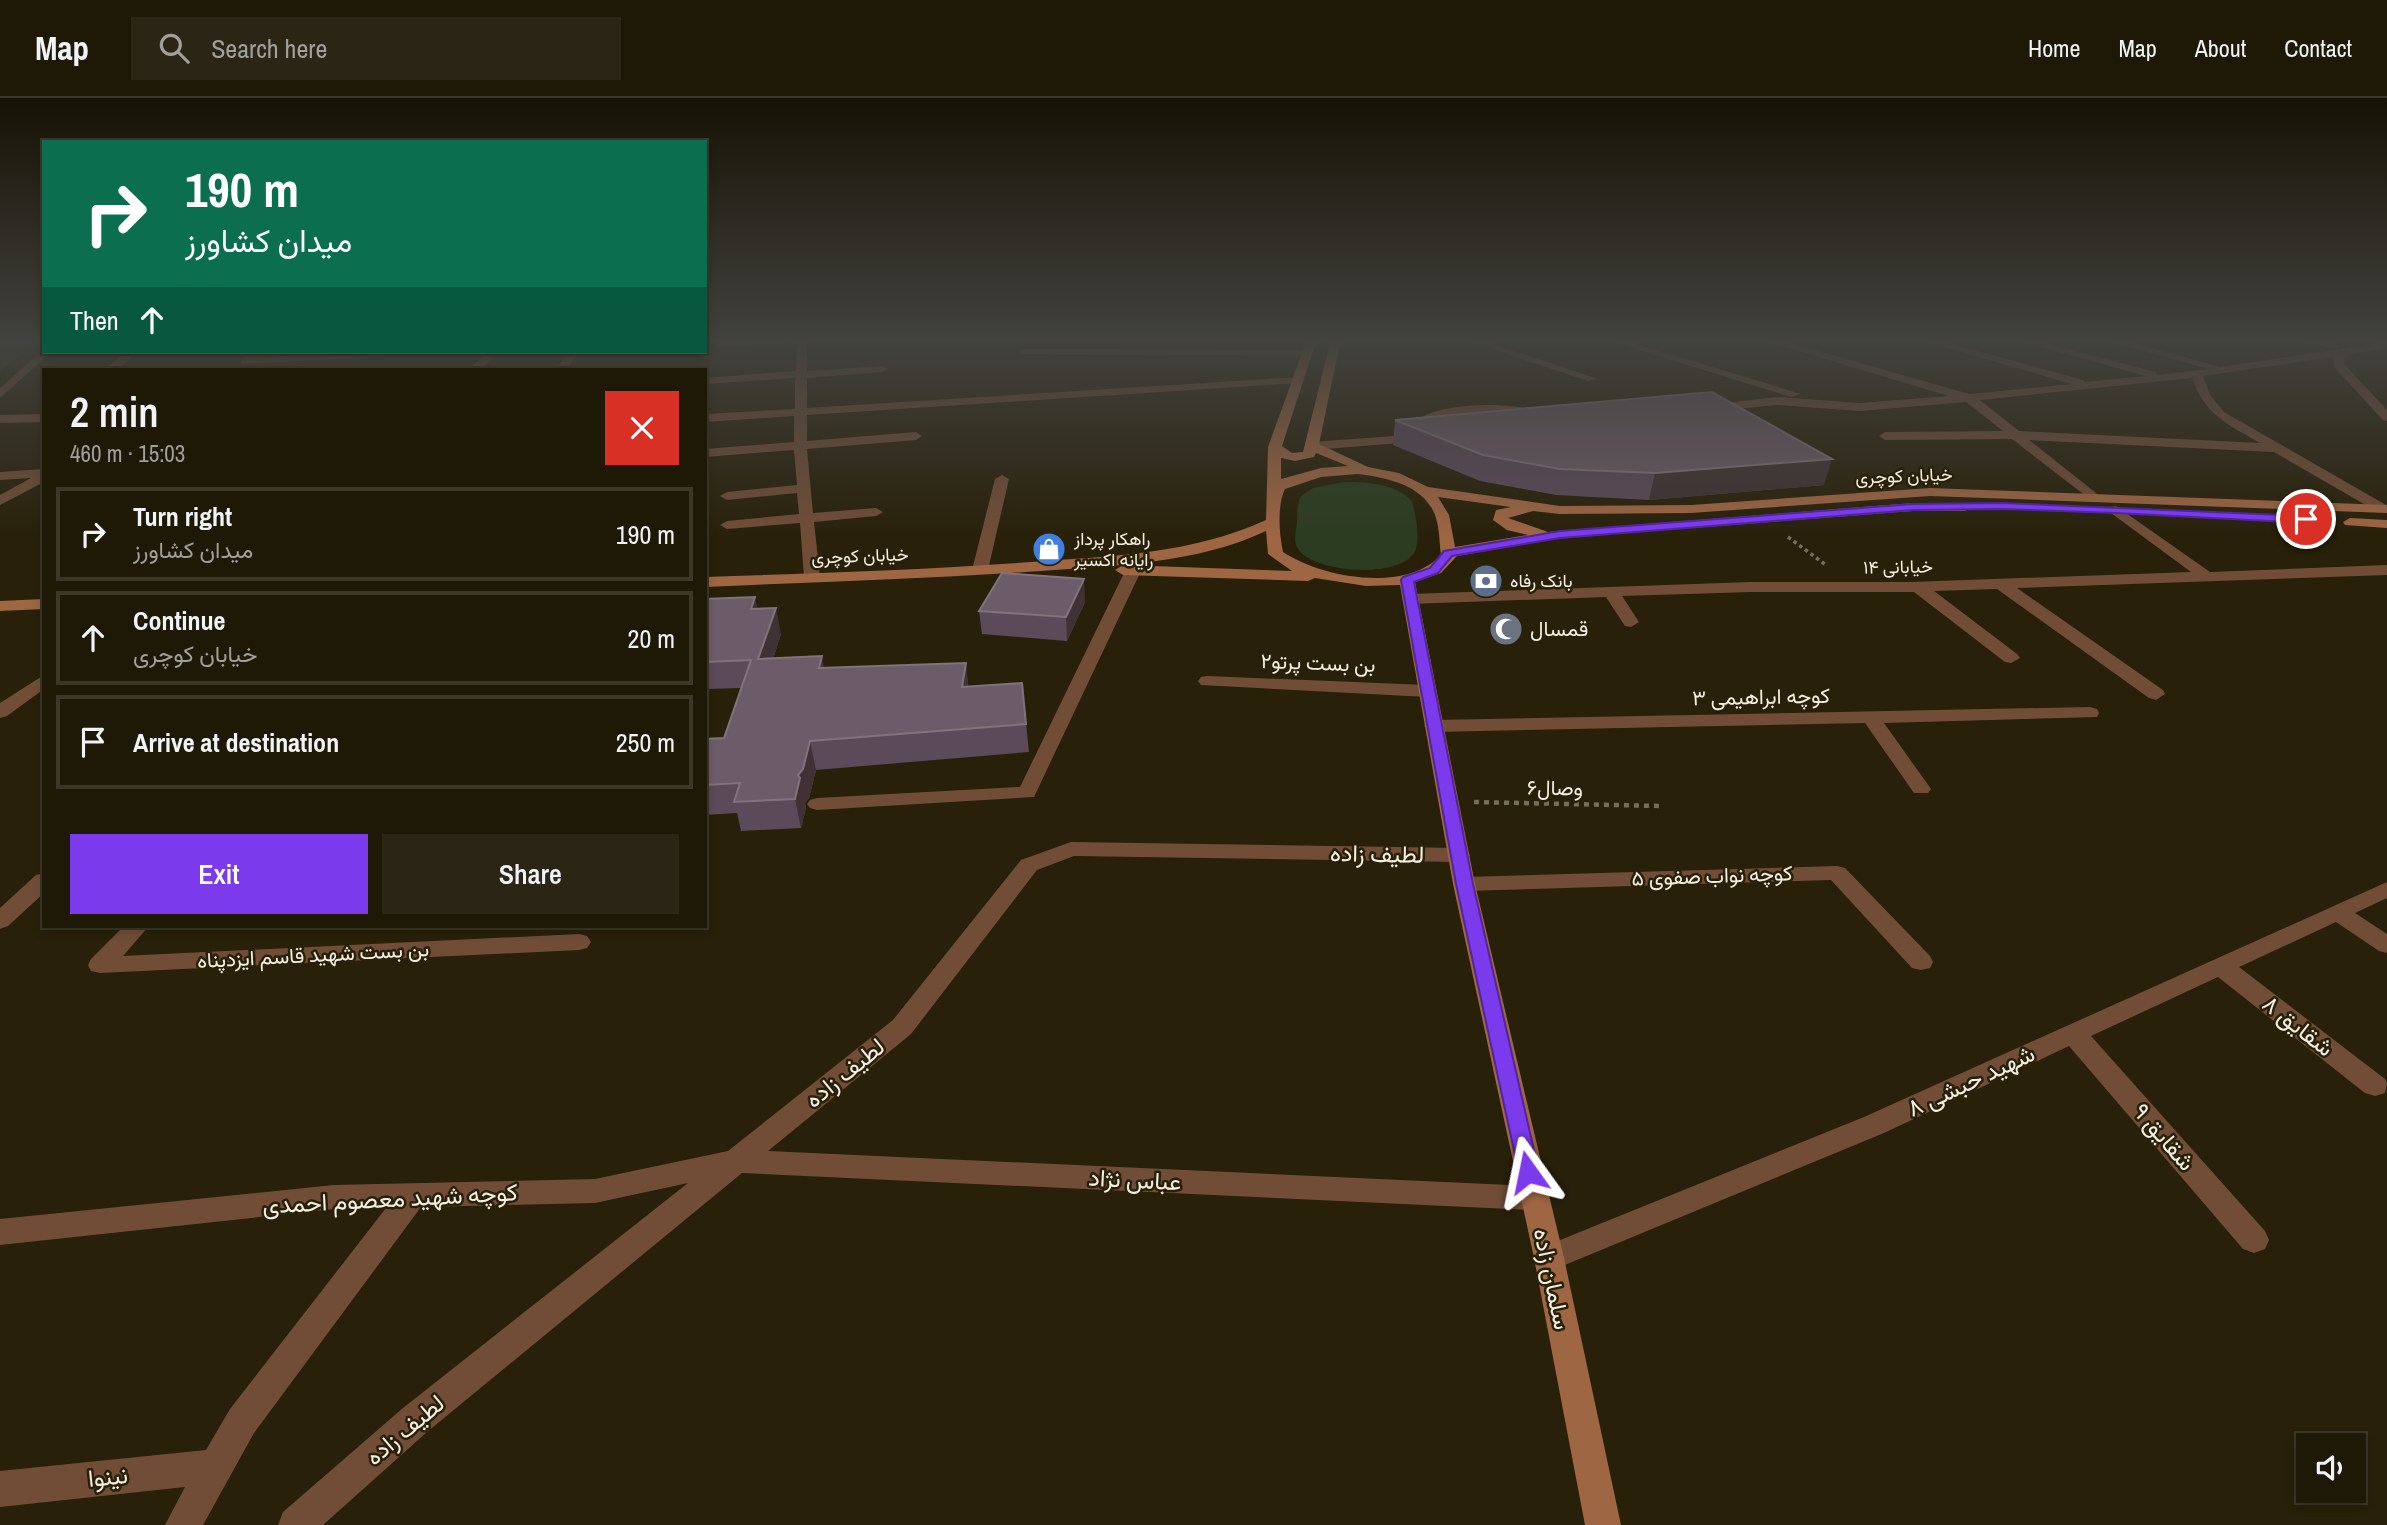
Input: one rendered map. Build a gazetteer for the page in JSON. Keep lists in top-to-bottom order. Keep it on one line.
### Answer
{"streets":{"main road":["خیابان کوچری","سلمان زاده"],"street":["خیابانی ۱۴","بن بست پرتو۲","کوچه ابراهیمی ۳","لطیف زاده","کوچه نواب صفوی ۵","بن بست شهید قاسم ایزدپناه","شقایق ۸","شهید حبشی ۸","شقایق ۹","عباس نژاد","کوچه شهید معصوم احمدی","نینوا"],"path":["وصال۶"]},"crossings":[["خیابان کوچری","خیابانی ۱۴"],["خیابان کوچری","سلمان زاده"],["خیابانی ۱۴","سلمان زاده"],["بن بست پرتو۲","سلمان زاده"],["کوچه ابراهیمی ۳","سلمان زاده"],["وصال۶","سلمان زاده"],["لطیف زاده","عباس نژاد"],["لطیف زاده","کوچه شهید معصوم احمدی"],["لطیف زاده","سلمان زاده"],["کوچه نواب صفوی ۵","سلمان زاده"],["شقایق ۸","شهید حبشی ۸"],["شهید حبشی ۸","شقایق ۹"],["شهید حبشی ۸","سلمان زاده"],["عباس نژاد","کوچه شهید معصوم احمدی"],["عباس نژاد","سلمان زاده"]],"places":{"shop":["راهکار پرداز رایانه اکسیر"],"bank":["بانک رفاه"],"mosque":["قمسال"]},"page":{"header":"Map","search":"Search here","nav":["Home","Map","About","Contact"],"turn":["190 m","میدان کشاورز"],"then":"Then","heading":["2 min","460 m · 15:03"],"list":[{"name":"Turn right","note":"میدان کشاورز","value":"190 m"},{"name":"Continue","note":"خیابان کوچری","value":"20 m"},{"name":"Arrive at destination","value":"250 m"}],"buttons":["Exit","Share"]}}
